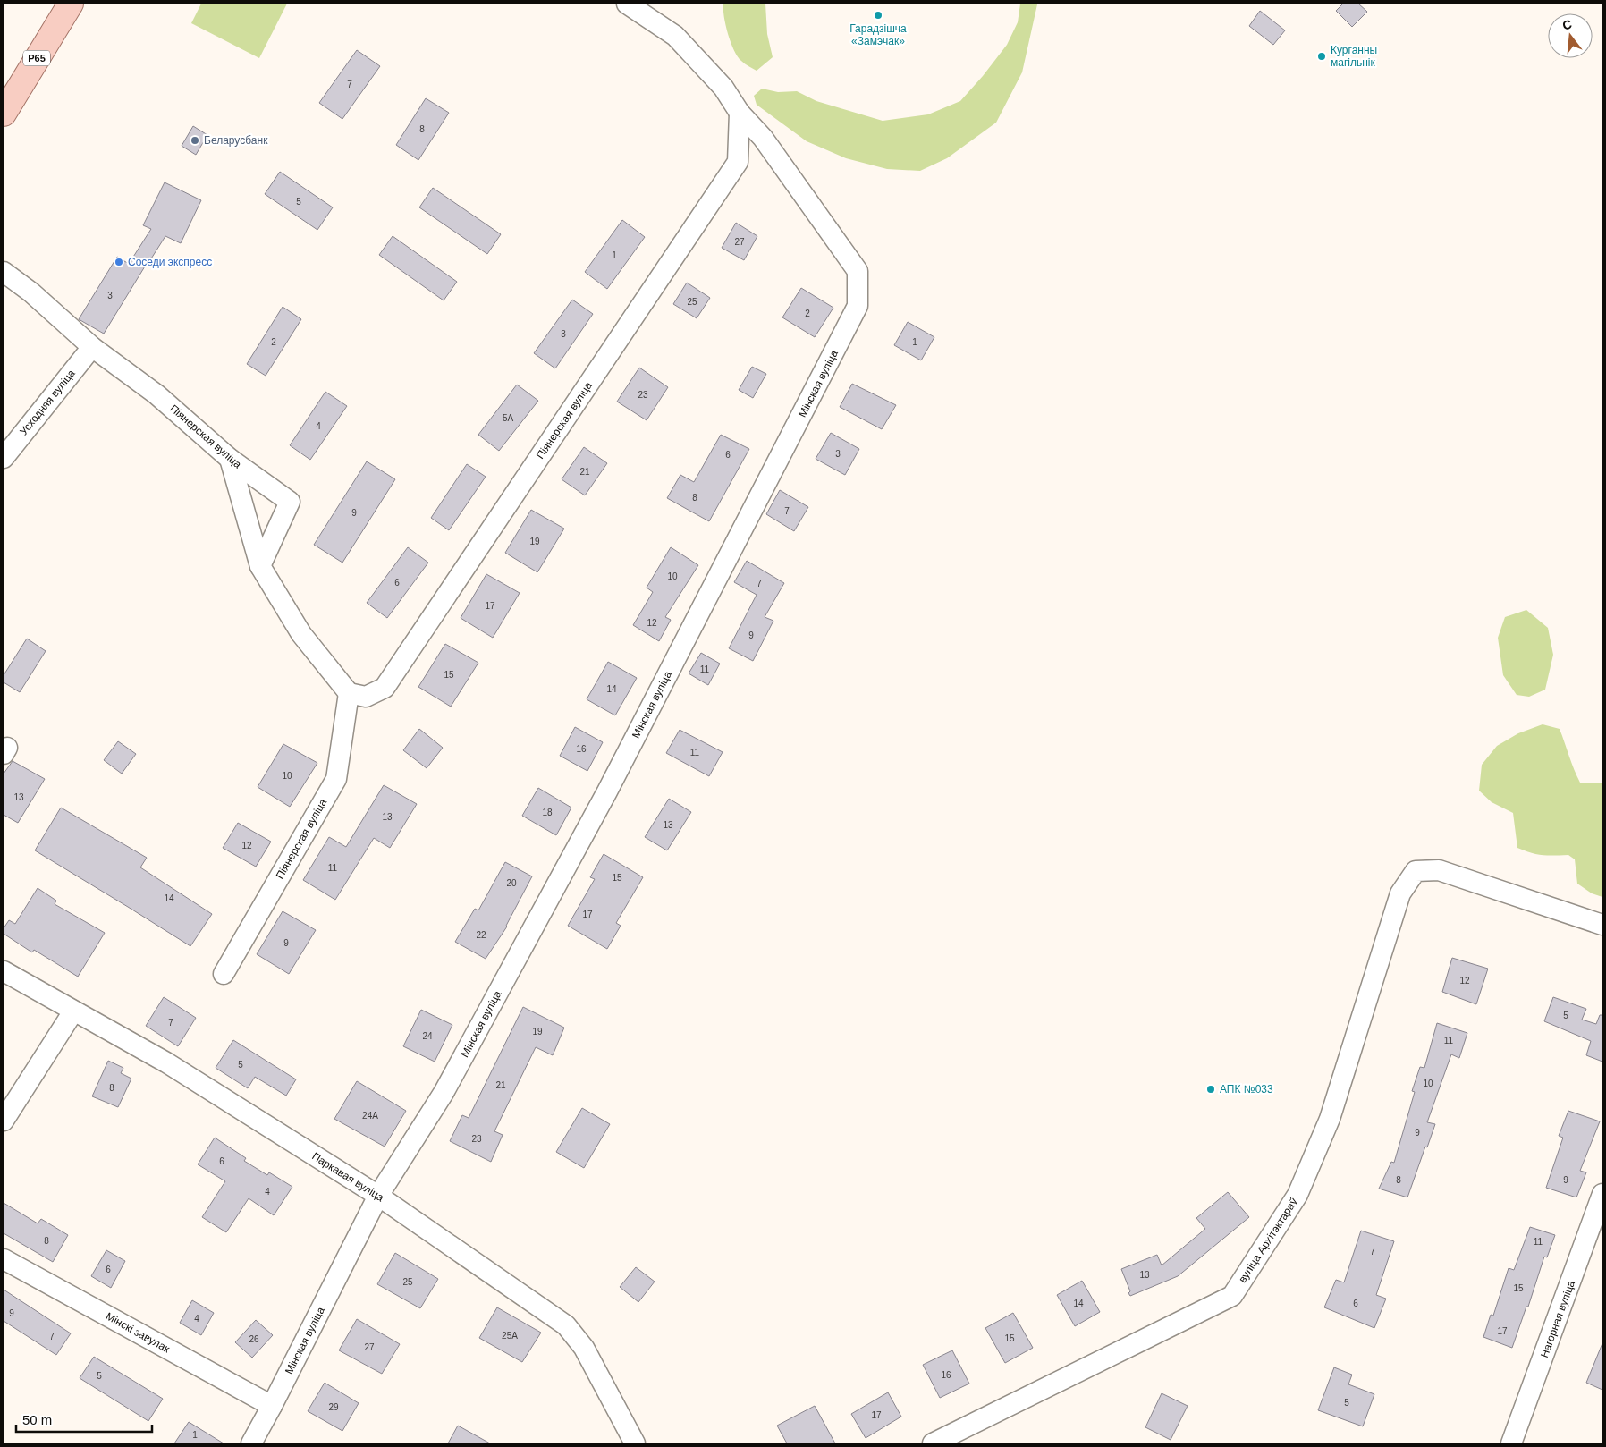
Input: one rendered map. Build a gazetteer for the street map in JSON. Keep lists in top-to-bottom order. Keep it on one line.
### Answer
{"streets":{"main road":["Р65"],"street":["Мінская вуліца","Усходняя вуліца","Піянерская вуліца","Паркавая вуліца","вуліца Архітэктараў","Нагорная вуліца","Мінскі завулак"]},"crossings":[["Мінская вуліца","Піянерская вуліца"],["Мінская вуліца","Паркавая вуліца"],["Мінская вуліца","Мінскі завулак"],["Усходняя вуліца","Піянерская вуліца"]],"places":["Гарадзішча «Замэчак»","Курганны магільнік","Беларусбанк","Соседи экспресс","АПК №033"],"house_numbers":["7","8","5","27","1","3","25","2","3","2","1","23","5А","4","3","6","21","8","7","9","19","10","6","7","17","12","9","11","15","14","16","11","10","13","18","13","13","12","11","15","20","14","17","22","9","12","5","7","19","24","11","5","10","21","8","24А","9","23","6","8","9","4","8","11","7","6","13","25","15","14","6","9","4","17","25А","7","15","26","27","16","5","5","29","17","1"],"scale_bar":"50 m","north":"top"}
